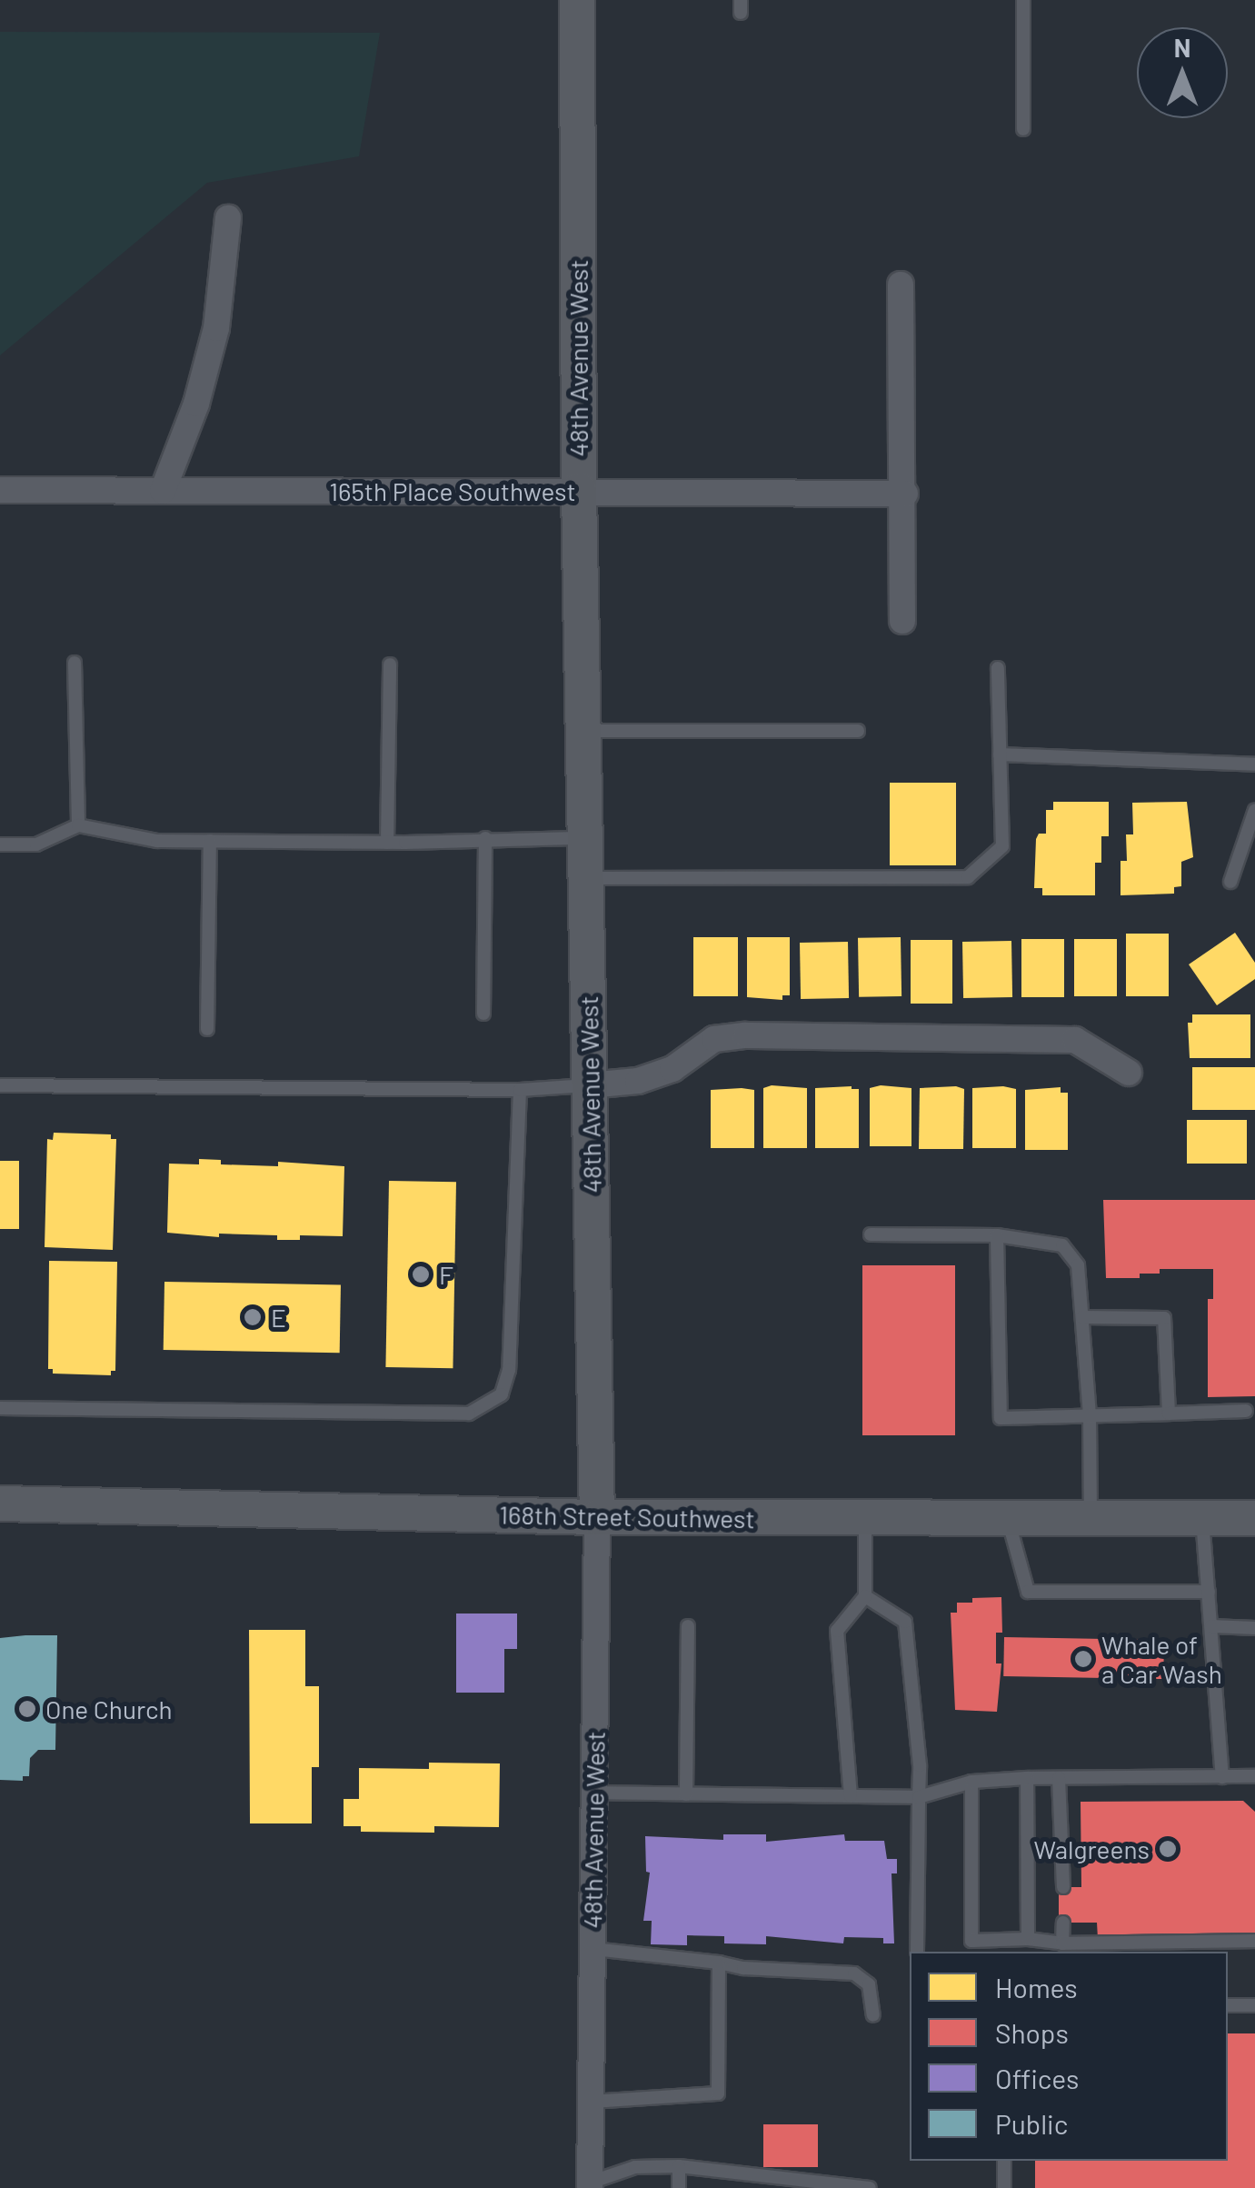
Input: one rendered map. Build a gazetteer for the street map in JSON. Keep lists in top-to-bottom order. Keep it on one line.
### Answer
{"streets":{"street":["48th Avenue West","165th Place Southwest","168th Street Southwest"]},"crossings":[["48th Avenue West","165th Place Southwest"],["48th Avenue West","168th Street Southwest"]],"places":["F","E","Whale of a Car Wash","One Church","Walgreens"],"legend":["Homes","Shops","Offices","Public"],"north":"top"}
